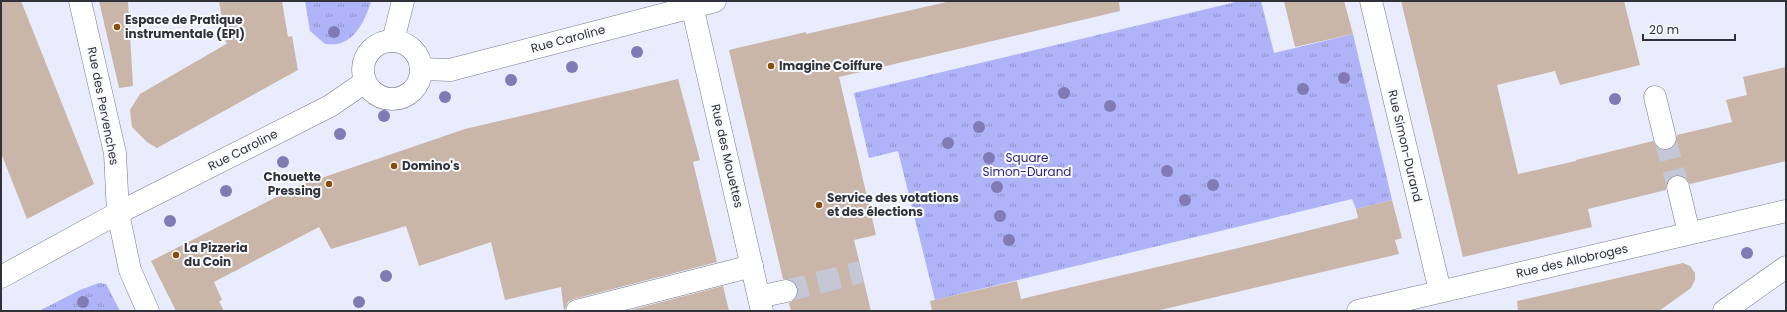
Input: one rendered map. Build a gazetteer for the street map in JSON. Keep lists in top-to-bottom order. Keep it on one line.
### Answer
{"streets":{"street":["Rue Caroline","Rue des Pervenches","Rue Simon-Durand","Rue des Mouettes","Rue des Allobroges"]},"crossings":[["Rue Caroline","Rue des Pervenches"],["Rue Caroline","Rue des Mouettes"],["Rue Simon-Durand","Rue des Allobroges"]],"parks":["Square Simon-Durand"],"places":["Espace de Pratique instrumentale (EPI)","Imagine Coiffure","Domino's","Chouette Pressing","Service des votations et des élections","La Pizzeria du Coin"],"scale_bar":"20 m"}
